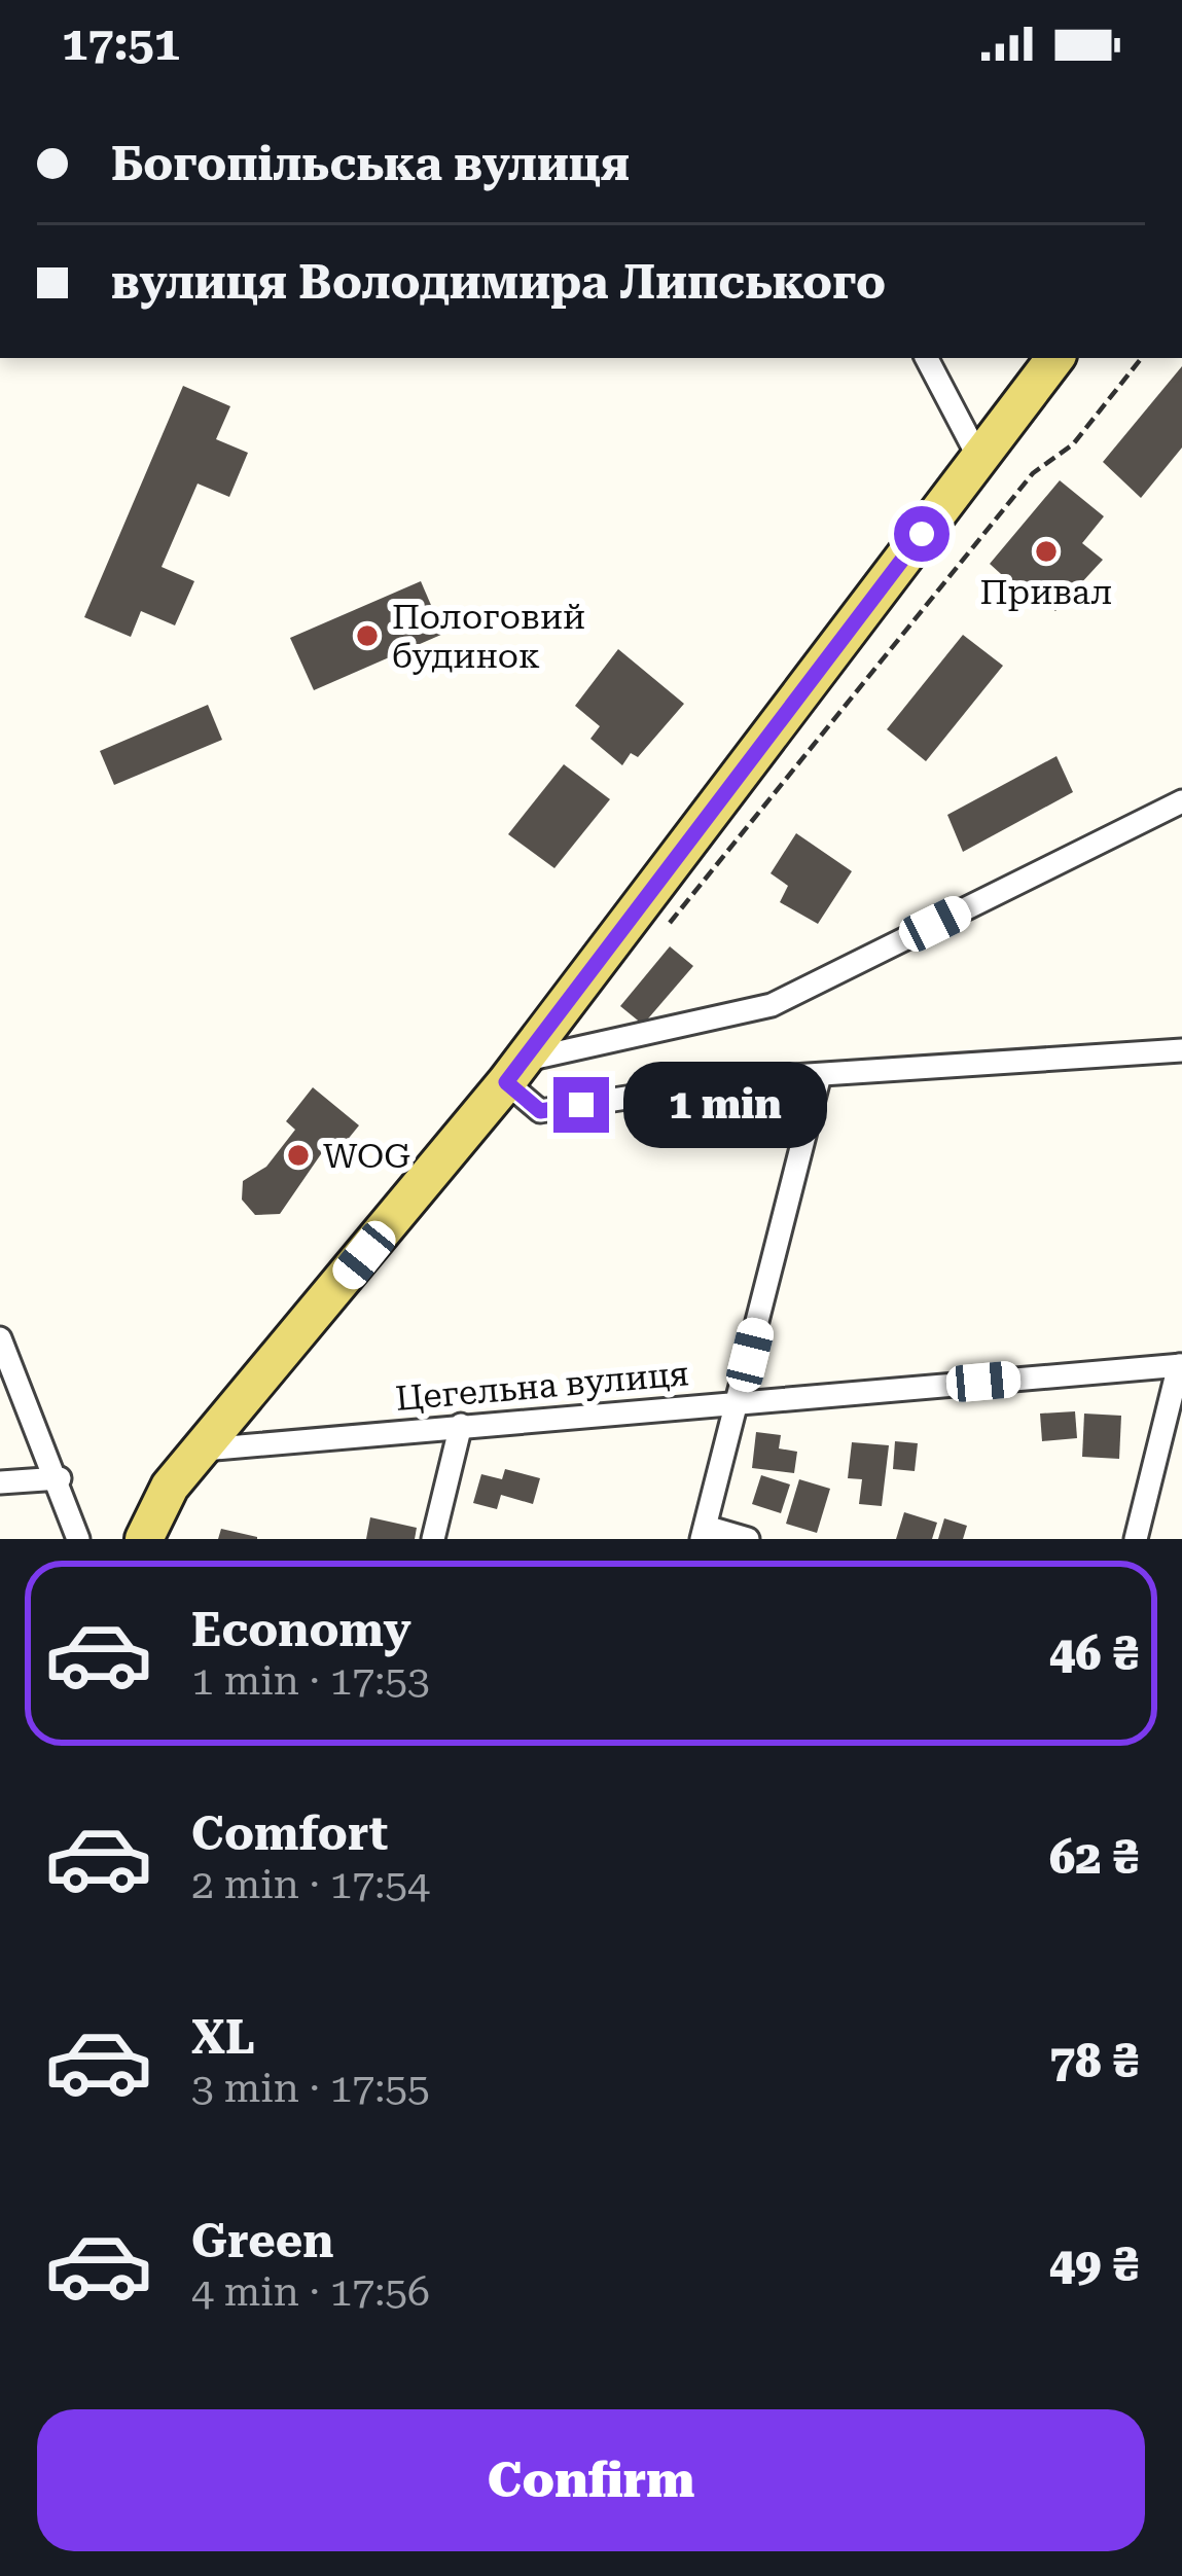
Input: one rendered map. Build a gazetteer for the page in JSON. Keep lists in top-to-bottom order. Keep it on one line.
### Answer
{"streets":{"street":["Цегельна вулиця"]},"places":["Привал","Пологовий будинок","WOG"],"page":{"status":"17:51","banner":["Богопільська вулиця","вулиця Володимира Липського"],"bubble":"1 min","list":[{"name":"Economy","note":"1 min · 17:53","value":"46 ₴"},{"name":"Comfort","note":"2 min · 17:54","value":"62 ₴"},{"name":"XL","note":"3 min · 17:55","value":"78 ₴"},{"name":"Green","note":"4 min · 17:56","value":"49 ₴"}],"buttons":"Confirm"}}
